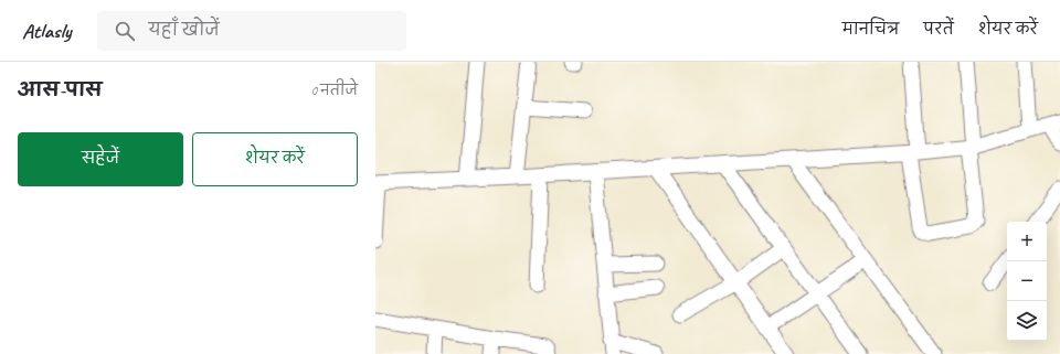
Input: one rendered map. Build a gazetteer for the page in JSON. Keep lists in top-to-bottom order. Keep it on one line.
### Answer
{"page":{"header":"Atlasly","search":"यहाँ खोजें","nav":["मानचित्र","परतें","शेयर करें"],"heading":["आस-पास","0 नतीजे"],"buttons":["सहेजें","शेयर करें"],"map_buttons":["+","−"]}}
